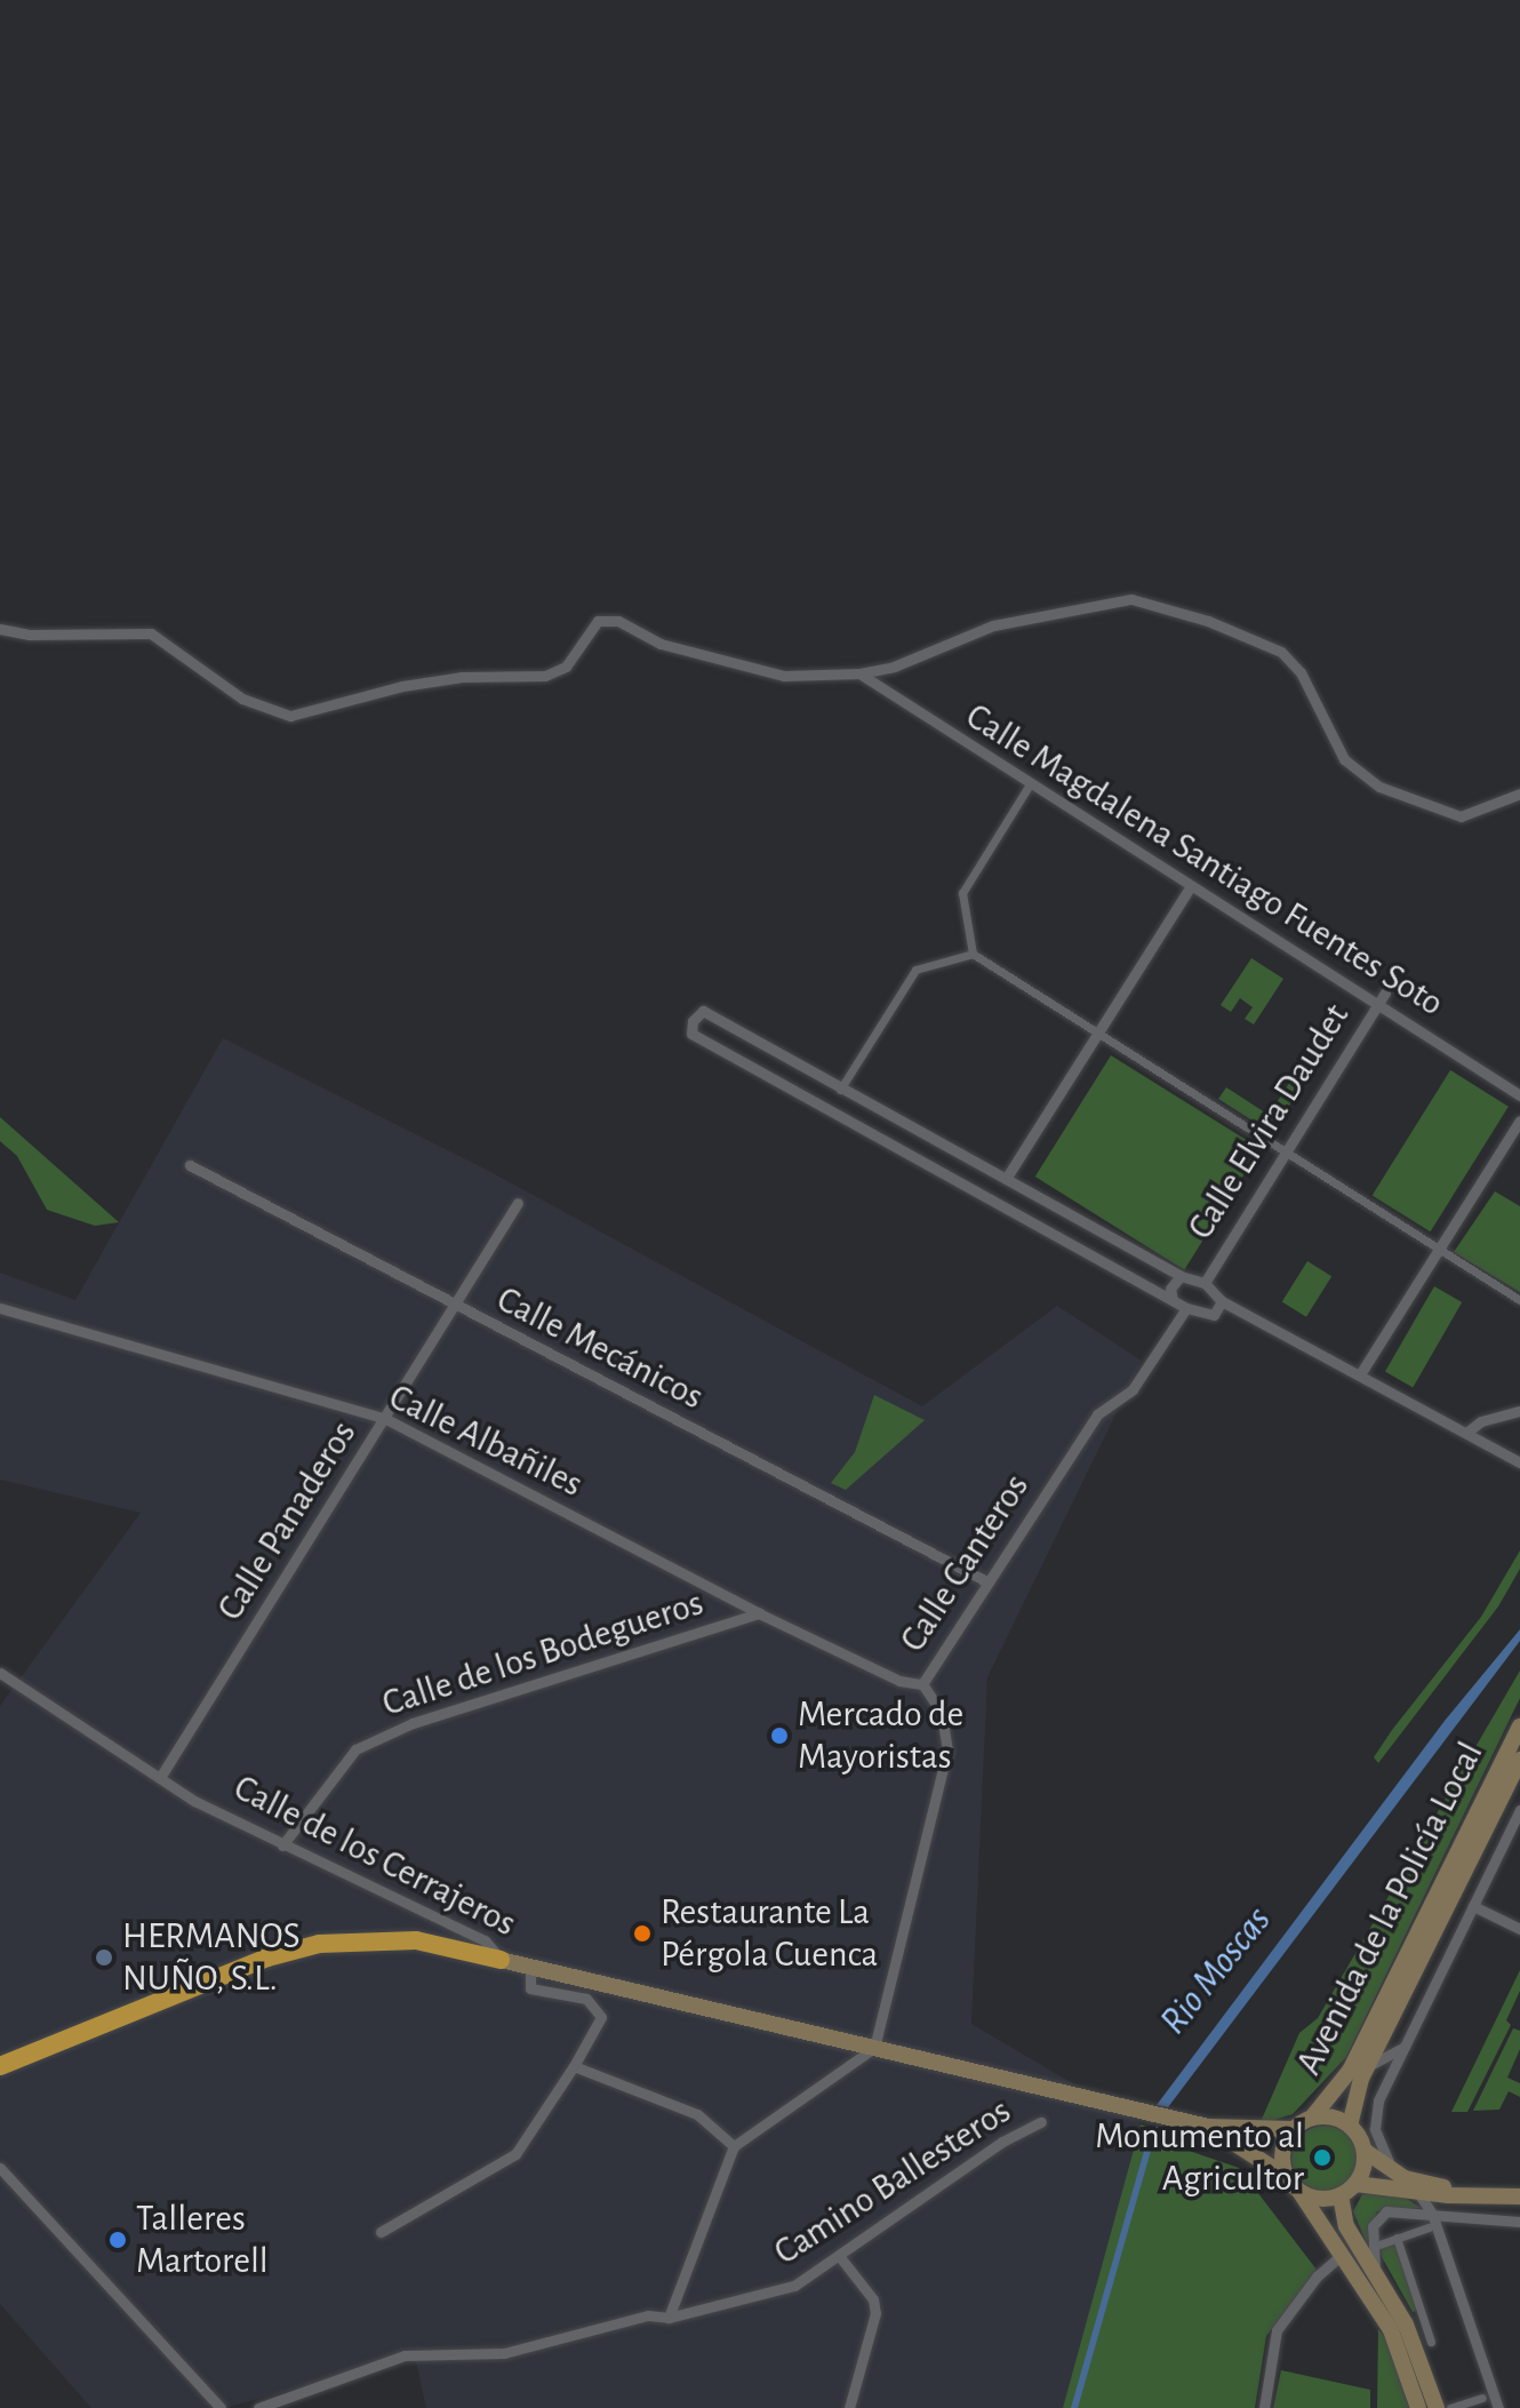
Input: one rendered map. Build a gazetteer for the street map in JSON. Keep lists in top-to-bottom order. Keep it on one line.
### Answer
{"streets":{"main road":["Calle de los Cerrajeros","Avenida de la Policía Local"],"street":["Calle Magdalena Santiago Fuentes Soto","Calle Elvira Daudet","Calle Mecánicos","Calle Albañiles","Calle Panaderos","Calle Canteros","Calle de los Bodegueros","Camino Ballesteros"]},"crossings":[["Calle Magdalena Santiago Fuentes Soto","Calle Elvira Daudet"],["Calle Mecánicos","Calle Panaderos"],["Calle Mecánicos","Calle Canteros"],["Calle Albañiles","Calle Panaderos"],["Calle Albañiles","Calle Canteros"],["Calle Albañiles","Calle de los Bodegueros"],["Calle Panaderos","Calle de los Cerrajeros"],["Calle Canteros","Calle de los Cerrajeros"],["Calle de los Bodegueros","Calle de los Cerrajeros"],["Calle de los Cerrajeros","Avenida de la Policía Local"]],"water":["Rio Moscas"],"places":["Mercado de Mayoristas","Restaurante La Pérgola Cuenca","HERMANOS NUÑO, S.L.","Monumento al Agricultor","Talleres Martorell"]}
